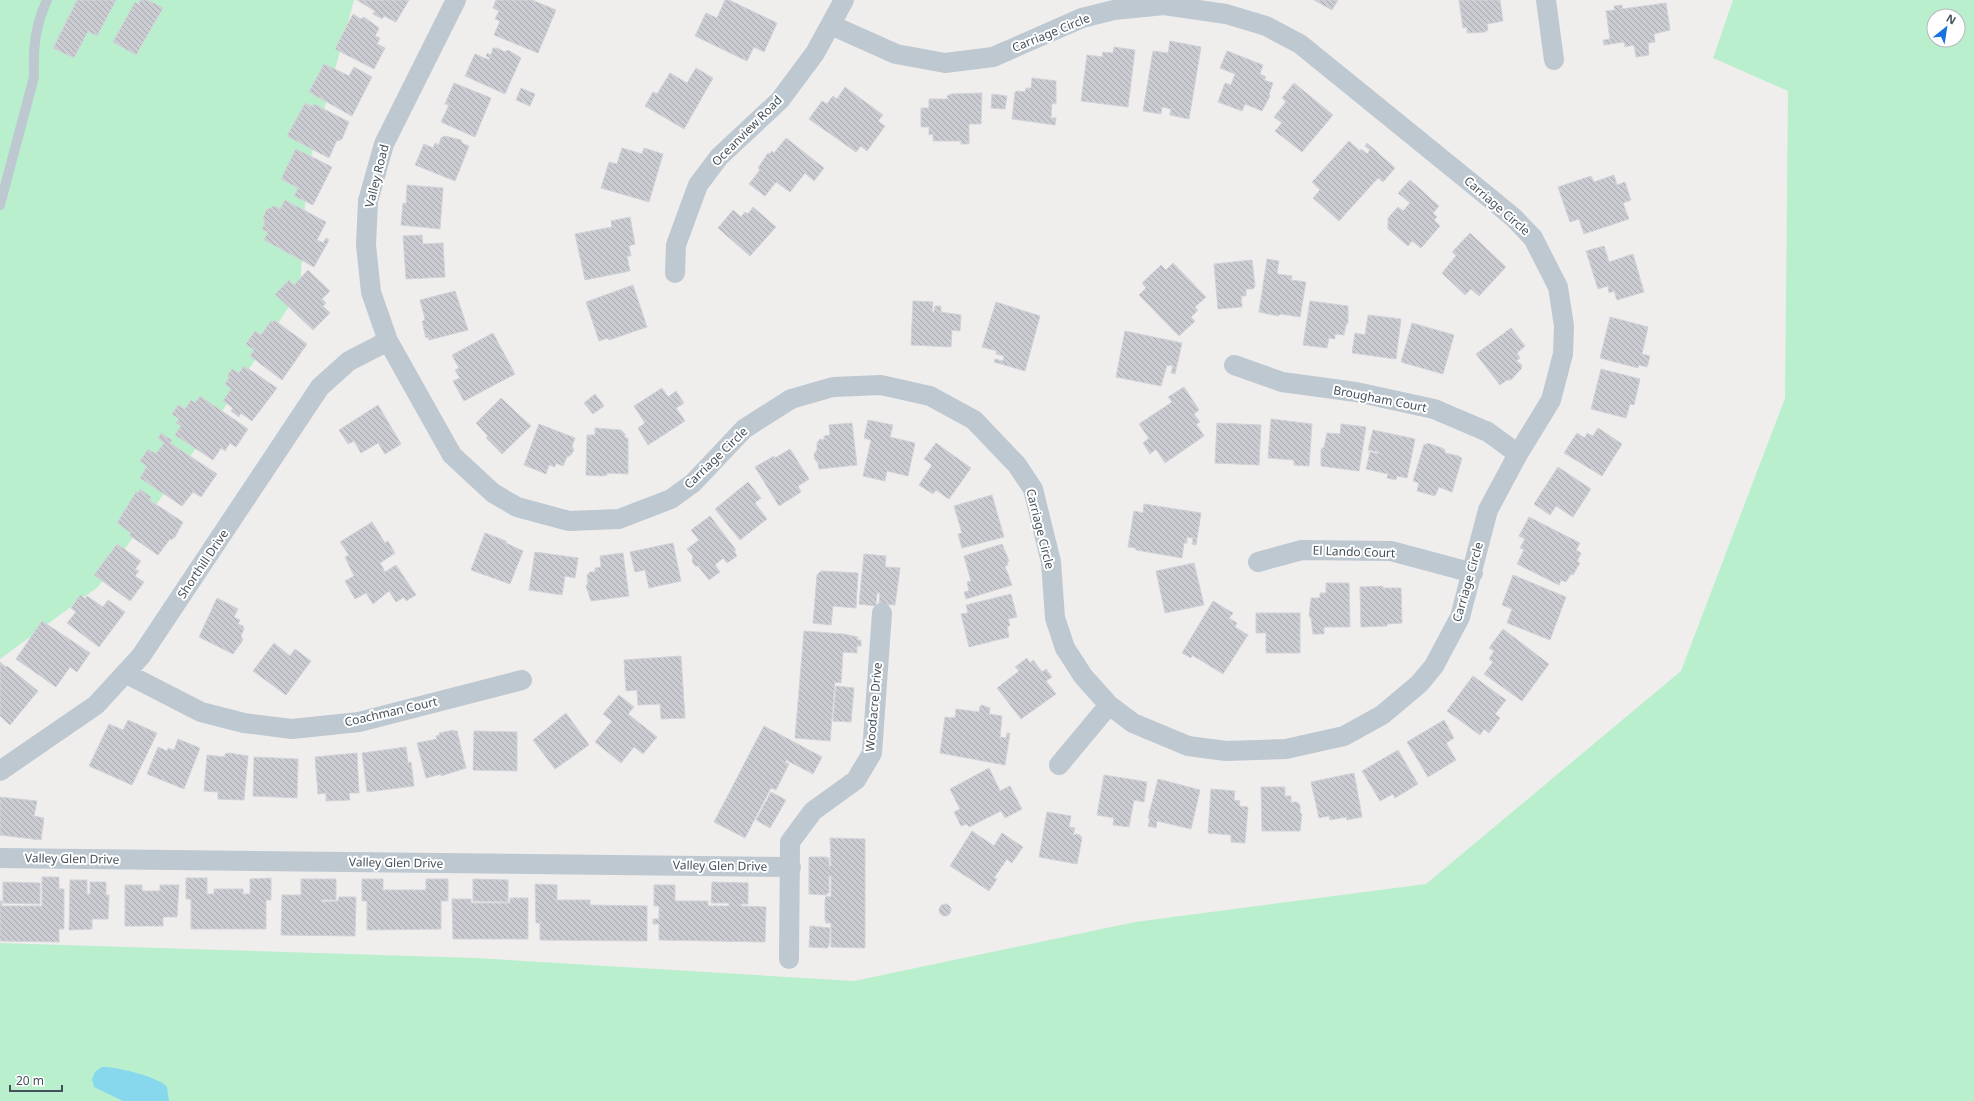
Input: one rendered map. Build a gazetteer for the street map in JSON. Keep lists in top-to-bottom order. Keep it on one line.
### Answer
{"streets":{"street":["Carriage Circle","Oceanview Road","Valley Road","Brougham Court","El Lando Court","Shorthill Drive","Woodacre Drive","Coachman Court","Valley Glen Drive"]},"crossings":[["Carriage Circle","Oceanview Road"],["Carriage Circle","Valley Road"],["Carriage Circle","Brougham Court"],["Carriage Circle","El Lando Court"],["Carriage Circle","Shorthill Drive"],["Valley Road","Shorthill Drive"],["Shorthill Drive","Coachman Court"],["Woodacre Drive","Valley Glen Drive"]],"scale_bar":"20 m","north":"top right"}
